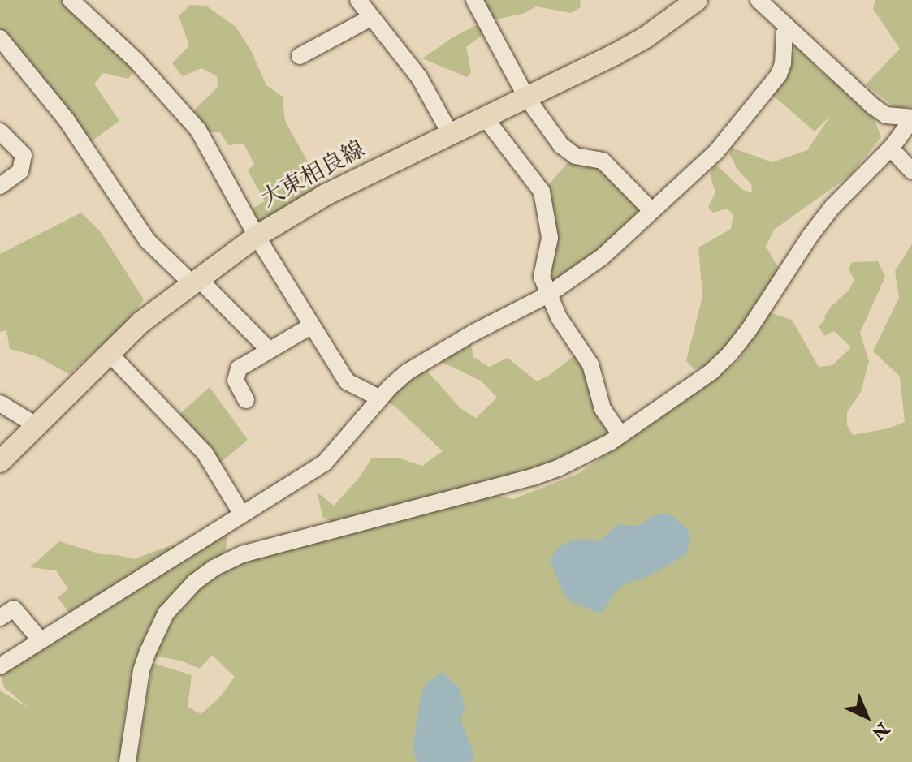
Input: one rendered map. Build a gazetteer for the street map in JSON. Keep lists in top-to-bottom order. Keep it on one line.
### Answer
{"streets":{"main road":["大東相良線"]},"north":"bottom right"}
